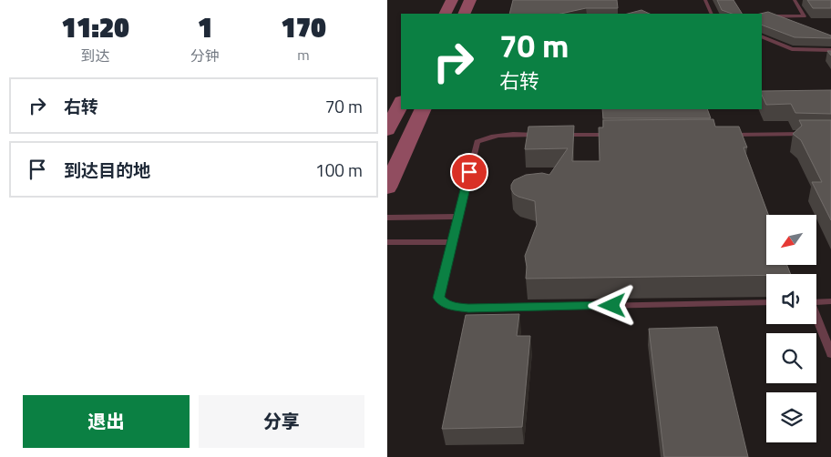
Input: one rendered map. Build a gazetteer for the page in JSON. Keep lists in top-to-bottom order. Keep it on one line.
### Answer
{"north":"bottom left","page":{"eta":["11:20","到达","1","分钟","170","m"],"turn":["70 m","右转"],"list":[{"name":"右转","value":"70 m"},{"name":"到达目的地","value":"100 m"}],"buttons":["退出","分享"]}}
